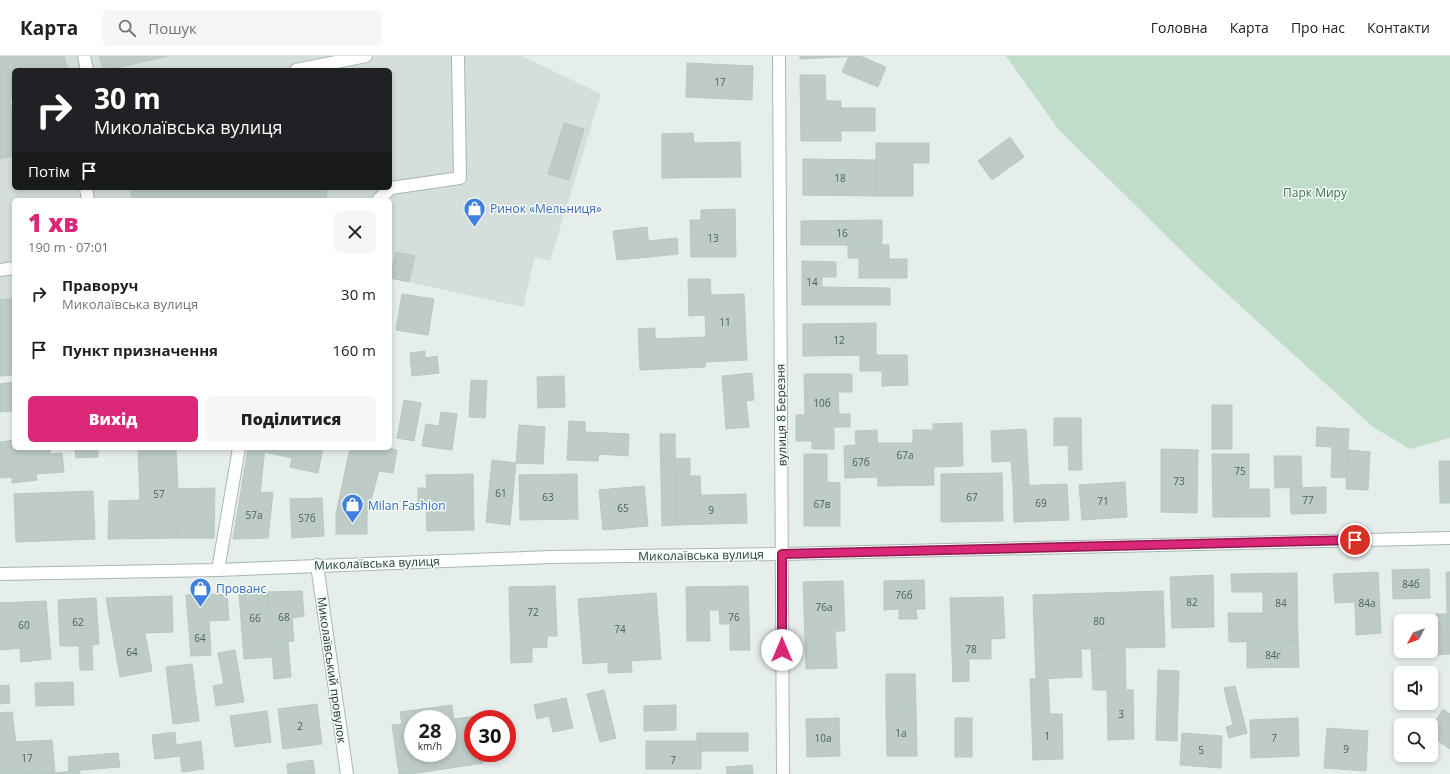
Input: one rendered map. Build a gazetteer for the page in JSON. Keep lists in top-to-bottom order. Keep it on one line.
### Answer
{"streets":{"street":["вулиця 8 Березня","Миколаївська вулиця","Миколаївський провулок"]},"crossings":[["вулиця 8 Березня","Миколаївська вулиця"],["Миколаївська вулиця","Миколаївський провулок"]],"parks":["Парк Миру"],"places":{"shop":["Ринок «Мельниця»","Milan Fashion","Прованс"]},"house_numbers":["17","18","16","13","14","11","12","10б","67а","67б","75","73","61","57","63","67","77","71","69","67в","65","9","57а","57б","84б","76б","82","84","84а","76а","72","68","76","66","80","62","60","74","64","78","64","84г","3","2","1а","1","10а","7","9","5","17","7"],"north":"bottom left","page":{"header":"Карта","search":"Пошук","nav":["Головна","Карта","Про нас","Контакти"],"turn":["30 m","Миколаївська вулиця"],"then":"Потім","heading":["1 хв","190 m · 07:01"],"list":[{"name":"Праворуч","note":"Миколаївська вулиця","value":"30 m"},{"name":"Пункт призначення","value":"160 m"}],"buttons":["Вихід","Поділитися"],"speed":"28 km/h","limit":"30"}}
